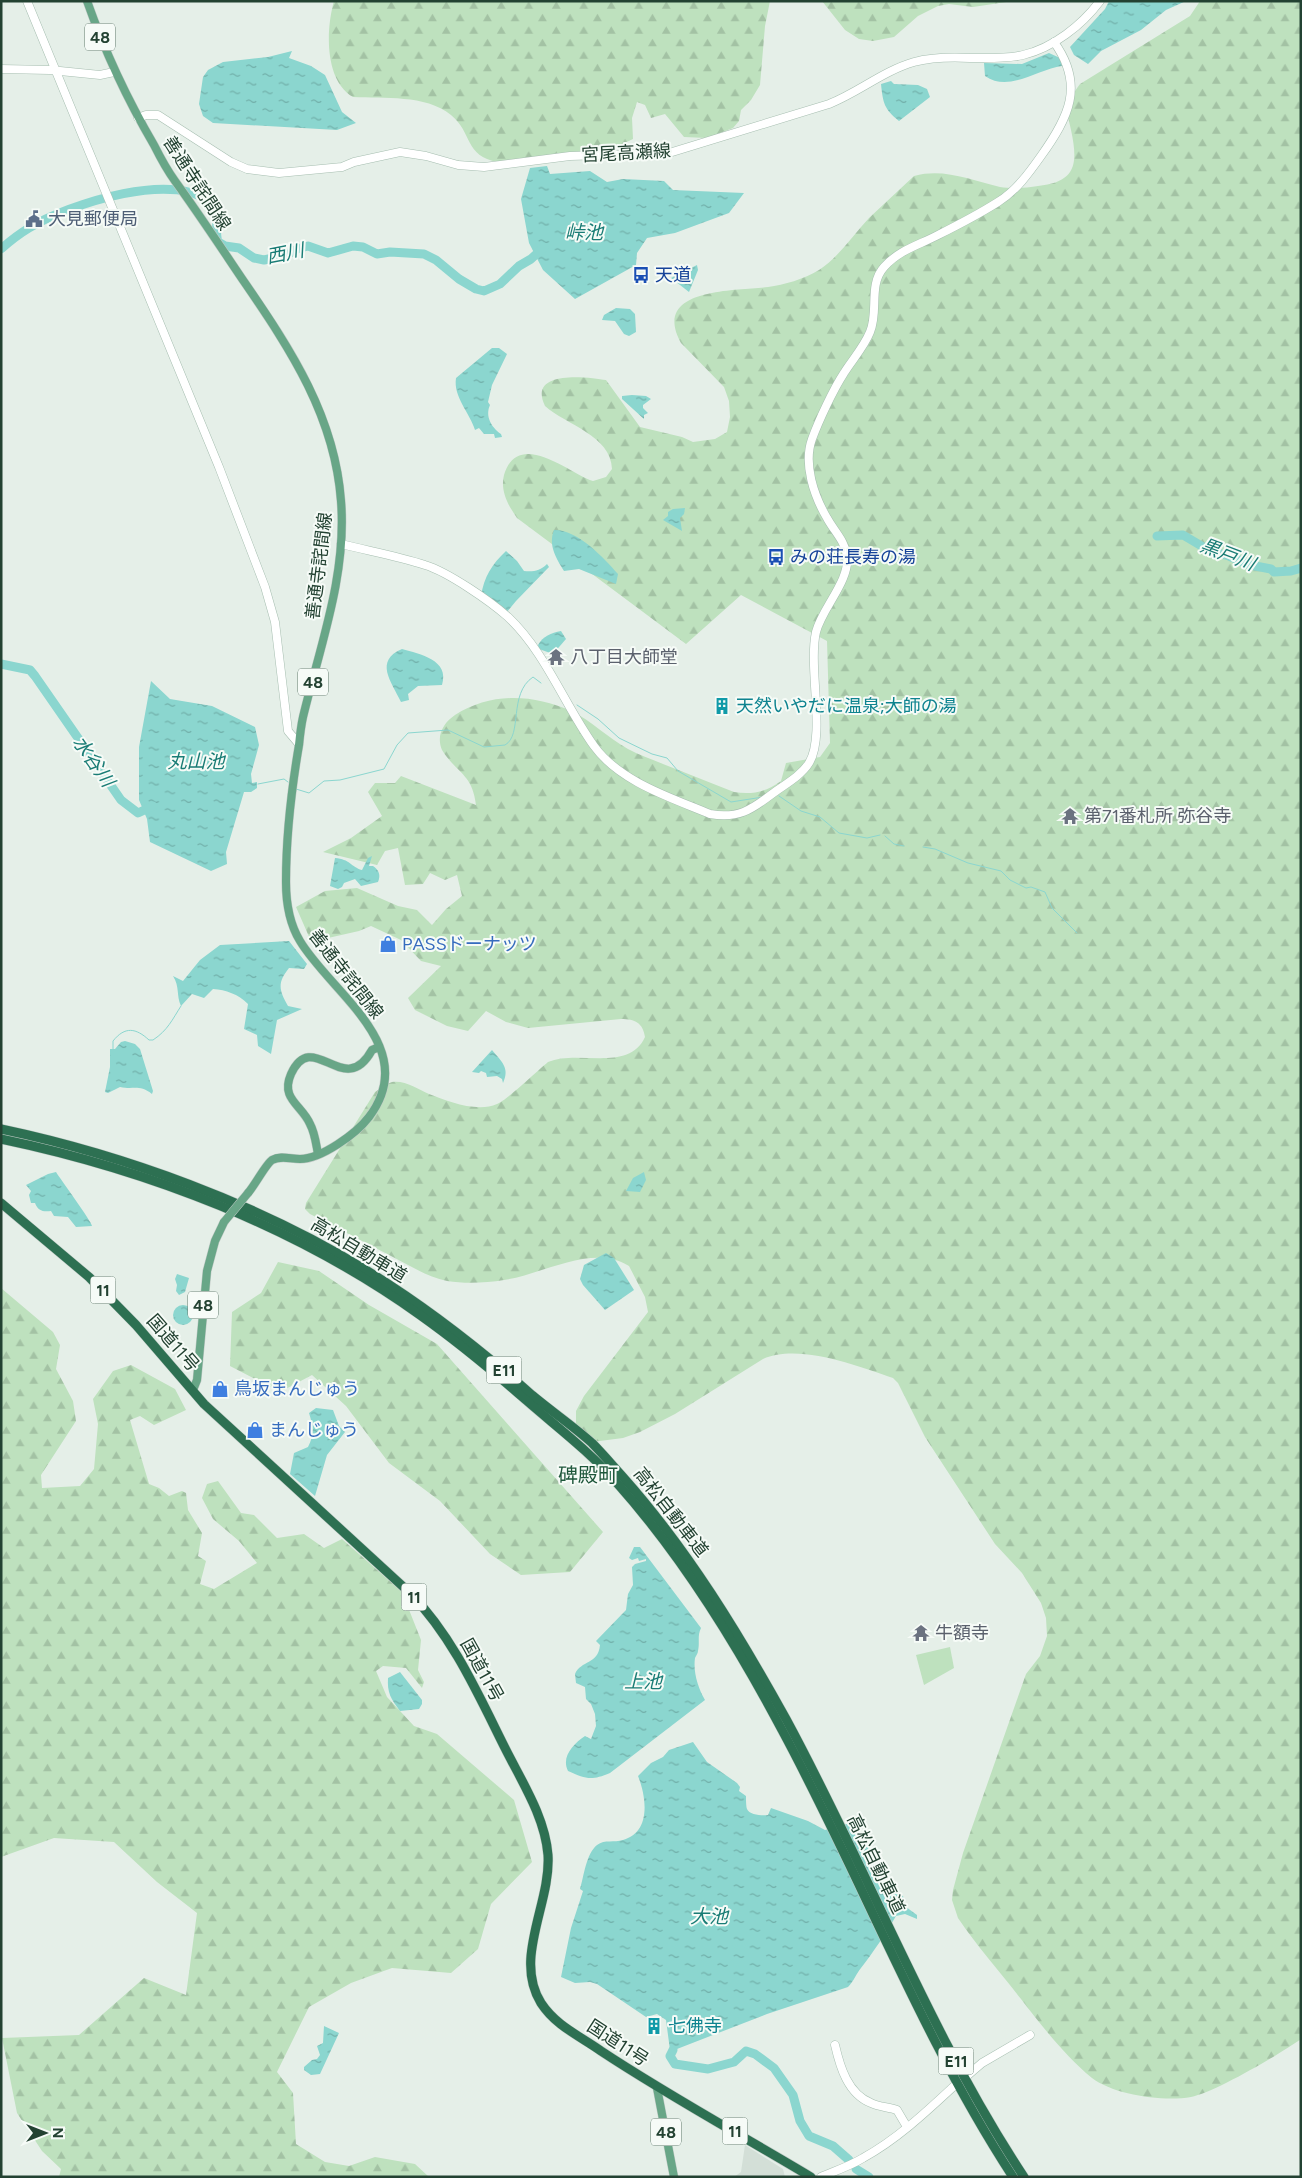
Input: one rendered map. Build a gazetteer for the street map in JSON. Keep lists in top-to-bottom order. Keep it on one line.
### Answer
{"streets":{"highway":["高松自動車道","11","国道11号","E11"],"main road":["48","善通寺詫間線"],"street":["宮尾高瀬線"]},"crossings":[["48","国道11号"],["宮尾高瀬線","善通寺詫間線"],["善通寺詫間線","国道11号"]],"districts":["碑殿町"],"water":["峠池","西川","黒戸川","水谷川","丸山池","上池","大池"],"places":{"public building":["大見郵便局"],"bus stop":["天道","みの荘長寿の湯"],"temple":["八丁目大師堂","第71番札所 弥谷寺","牛額寺"],"building":["天然いやだに温泉;大師の湯","七佛寺"],"shop":["PASSドーナッツ","鳥坂まんじゅう","まんじゅう"]},"north":"right"}
